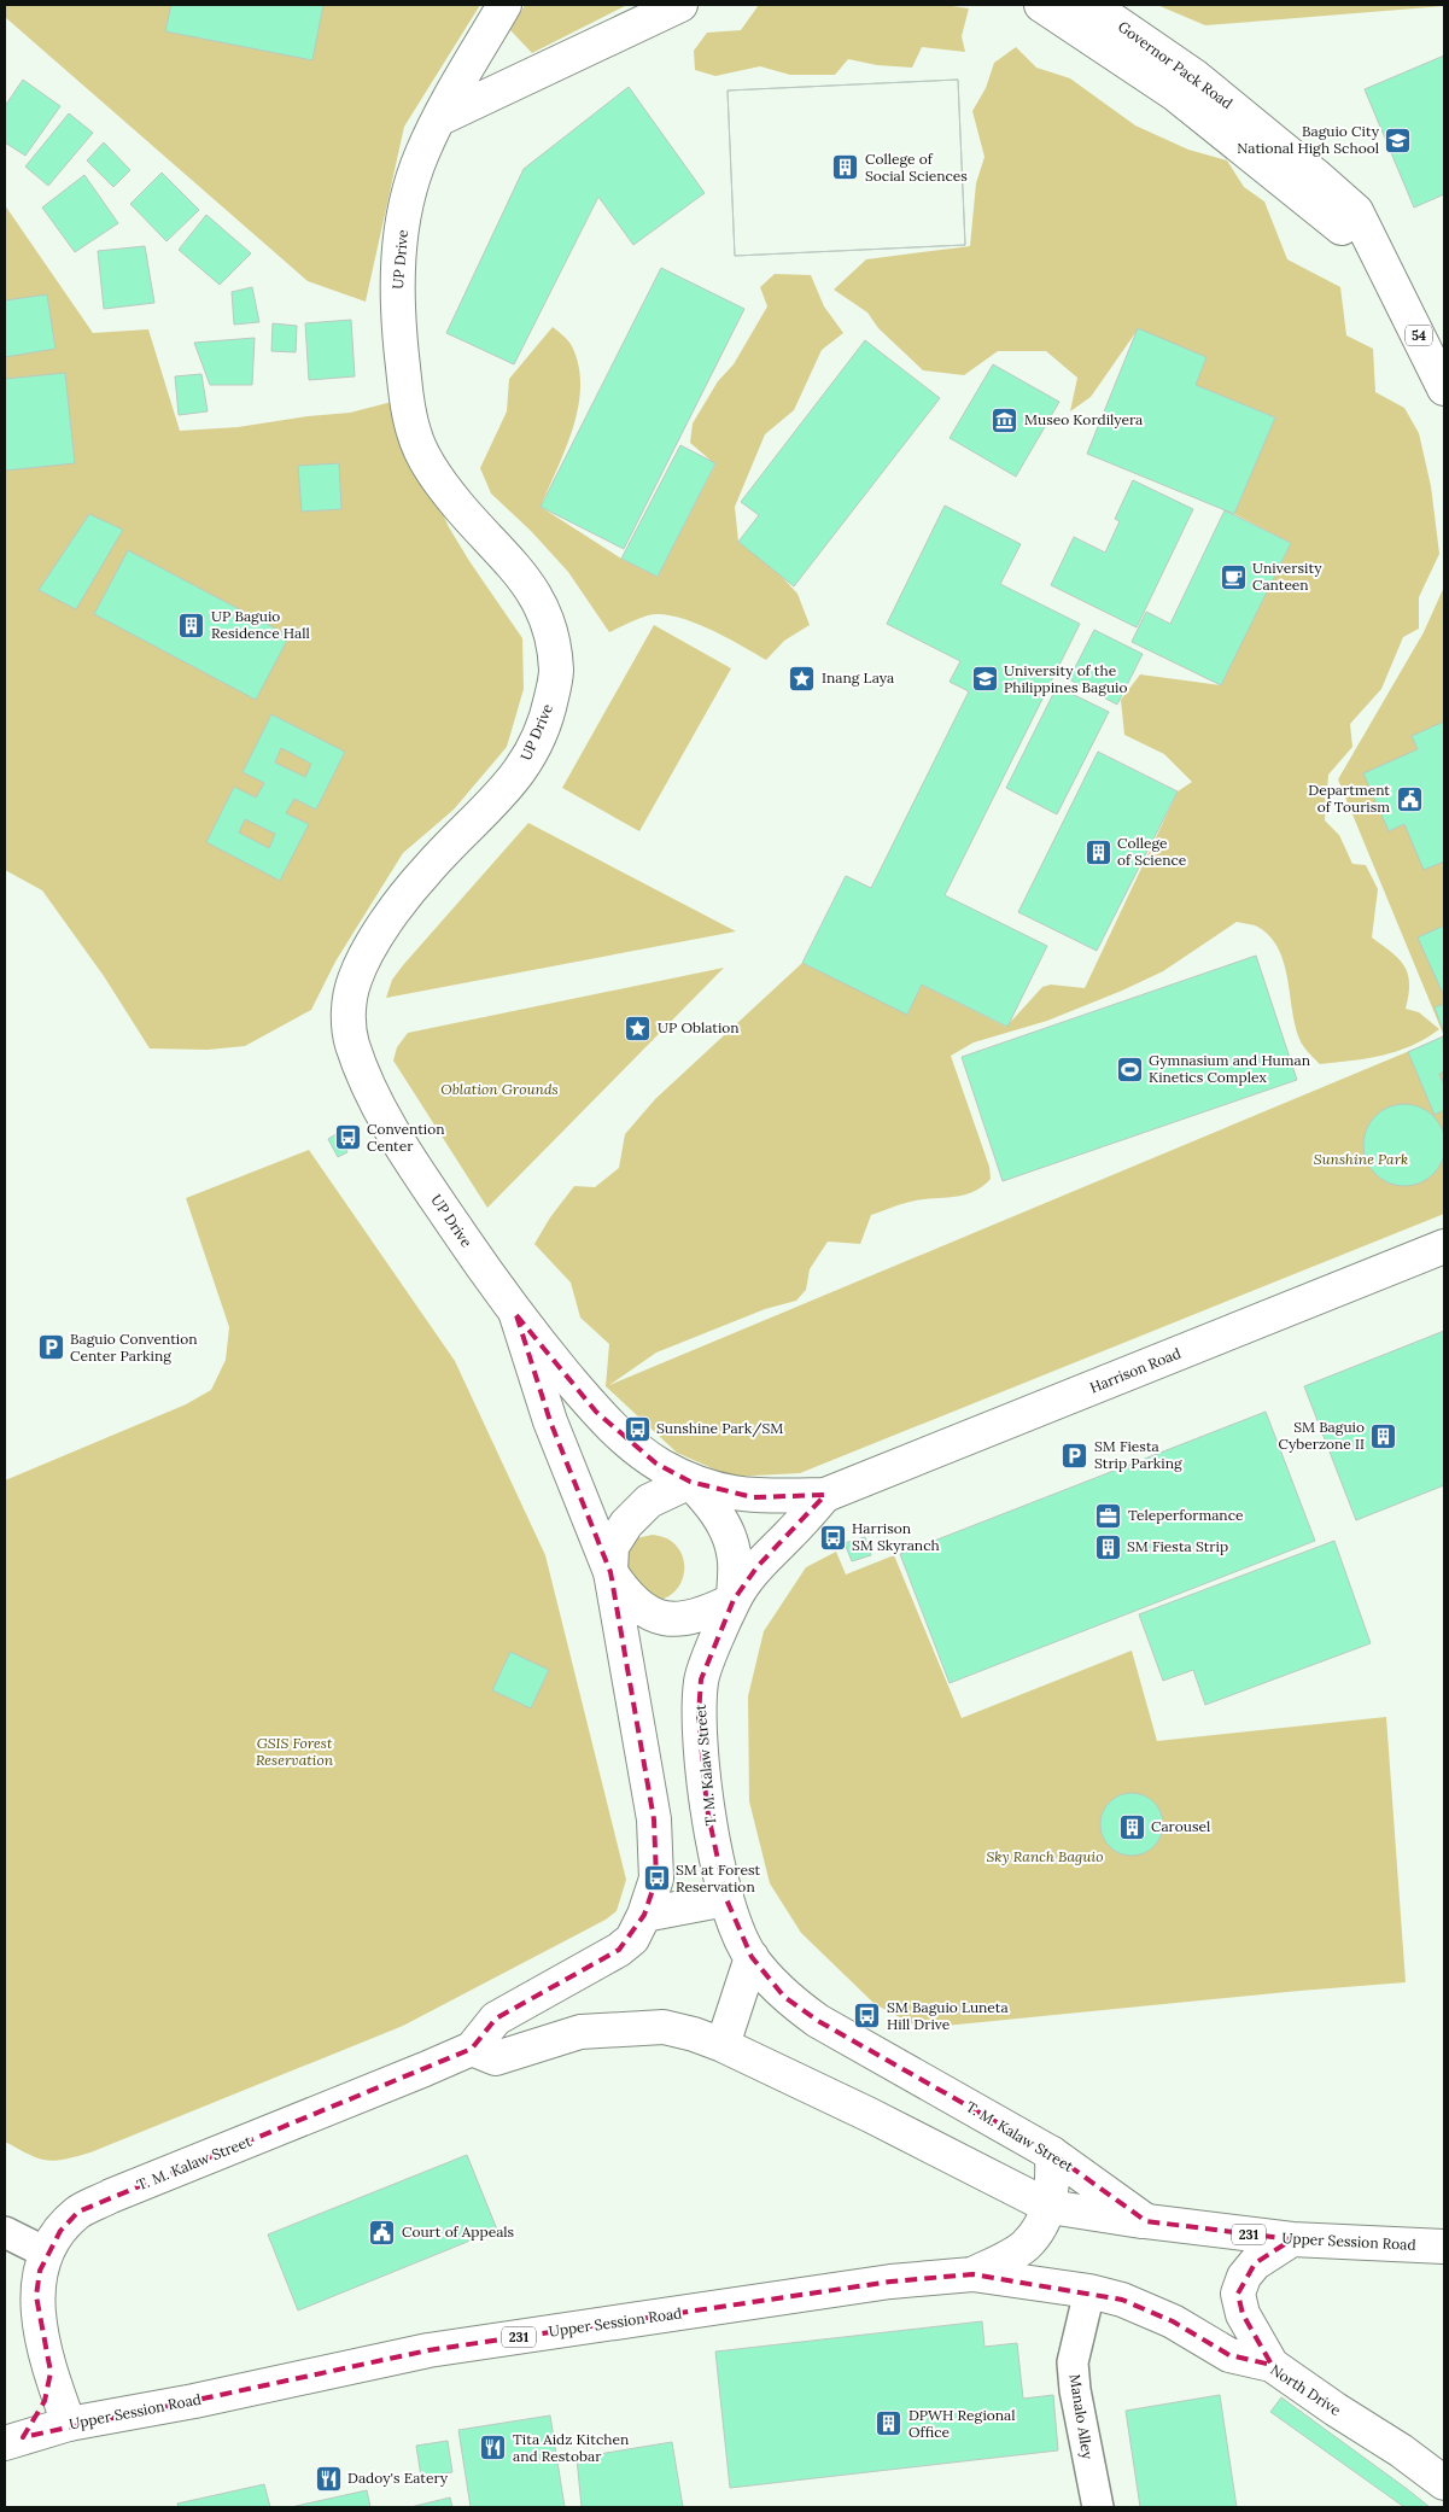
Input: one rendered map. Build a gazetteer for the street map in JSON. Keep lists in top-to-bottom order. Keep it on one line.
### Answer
{"streets":{"main road":["Governor Pack Road","UP Drive","54","Harrison Road","T. M. Kalaw Street","231","Upper Session Road","North Drive"],"street":["Manalo Alley"]},"crossings":[["UP Drive","Harrison Road"],["UP Drive","T. M. Kalaw Street"],["Harrison Road","T. M. Kalaw Street"],["T. M. Kalaw Street","Upper Session Road"],["Upper Session Road","North Drive"],["Upper Session Road","Manalo Alley"],["North Drive","Manalo Alley"]],"parks":["Oblation Grounds","Sunshine Park","GSIS Forest Reservation","Sky Ranch Baguio"],"places":{"school or university":["Baguio City National High School","University of the Philippines Baguio"],"building":["College of Social Sciences","UP Baguio Residence Hall","College of Science","SM Baguio Cyberzone II","SM Fiesta Strip","Carousel","DPWH Regional Office"],"museum":["Museo Kordilyera"],"cafe":["University Canteen"],"place":["Inang Laya","UP Oblation"],"public building":["Department of Tourism","Court of Appeals"],"sports":["Gymnasium and Human Kinetics Complex"],"bus stop":["Convention Center","Sunshine Park/SM","Harrison SM Skyranch","SM at Forest Reservation","SM Baguio Luneta Hill Drive"],"parking":["Baguio Convention Center Parking","SM Fiesta Strip Parking"],"office":["Teleperformance"],"restaurant":["Tita Aidz Kitchen and Restobar","Dadoy's Eatery"]}}
